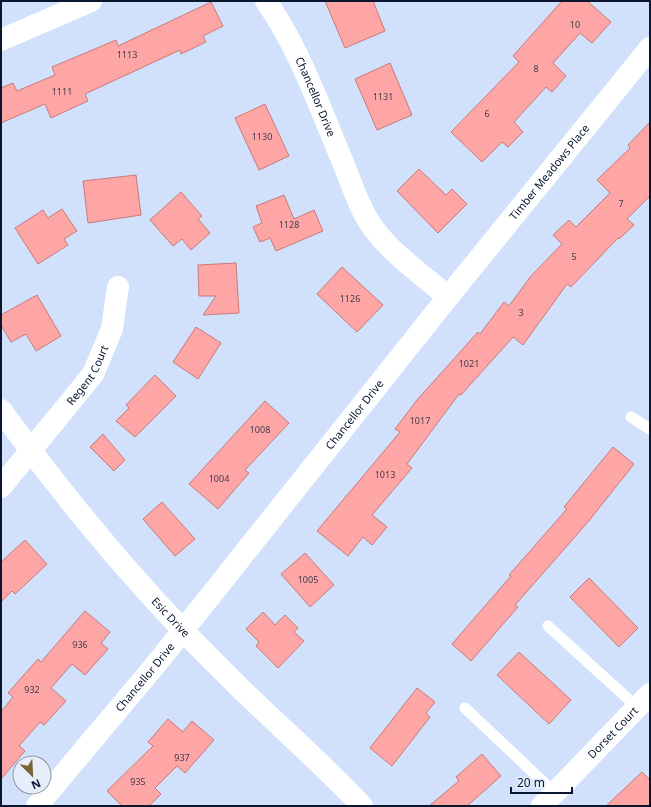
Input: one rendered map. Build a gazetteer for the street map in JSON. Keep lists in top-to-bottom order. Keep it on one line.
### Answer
{"streets":{"street":["Chancellor Drive","Timber Meadows Place","Regent Court","Esic Drive","Dorset Court"]},"crossings":[["Chancellor Drive","Timber Meadows Place"],["Chancellor Drive","Esic Drive"],["Regent Court","Esic Drive"]],"house_numbers":["10","1113","8","1111","1131","6","1130","7","1128","5","1126","3","1021","1017","1008","1013","1004","1005","936","932","937","935"],"scale_bar":"20 m","north":"bottom right"}
